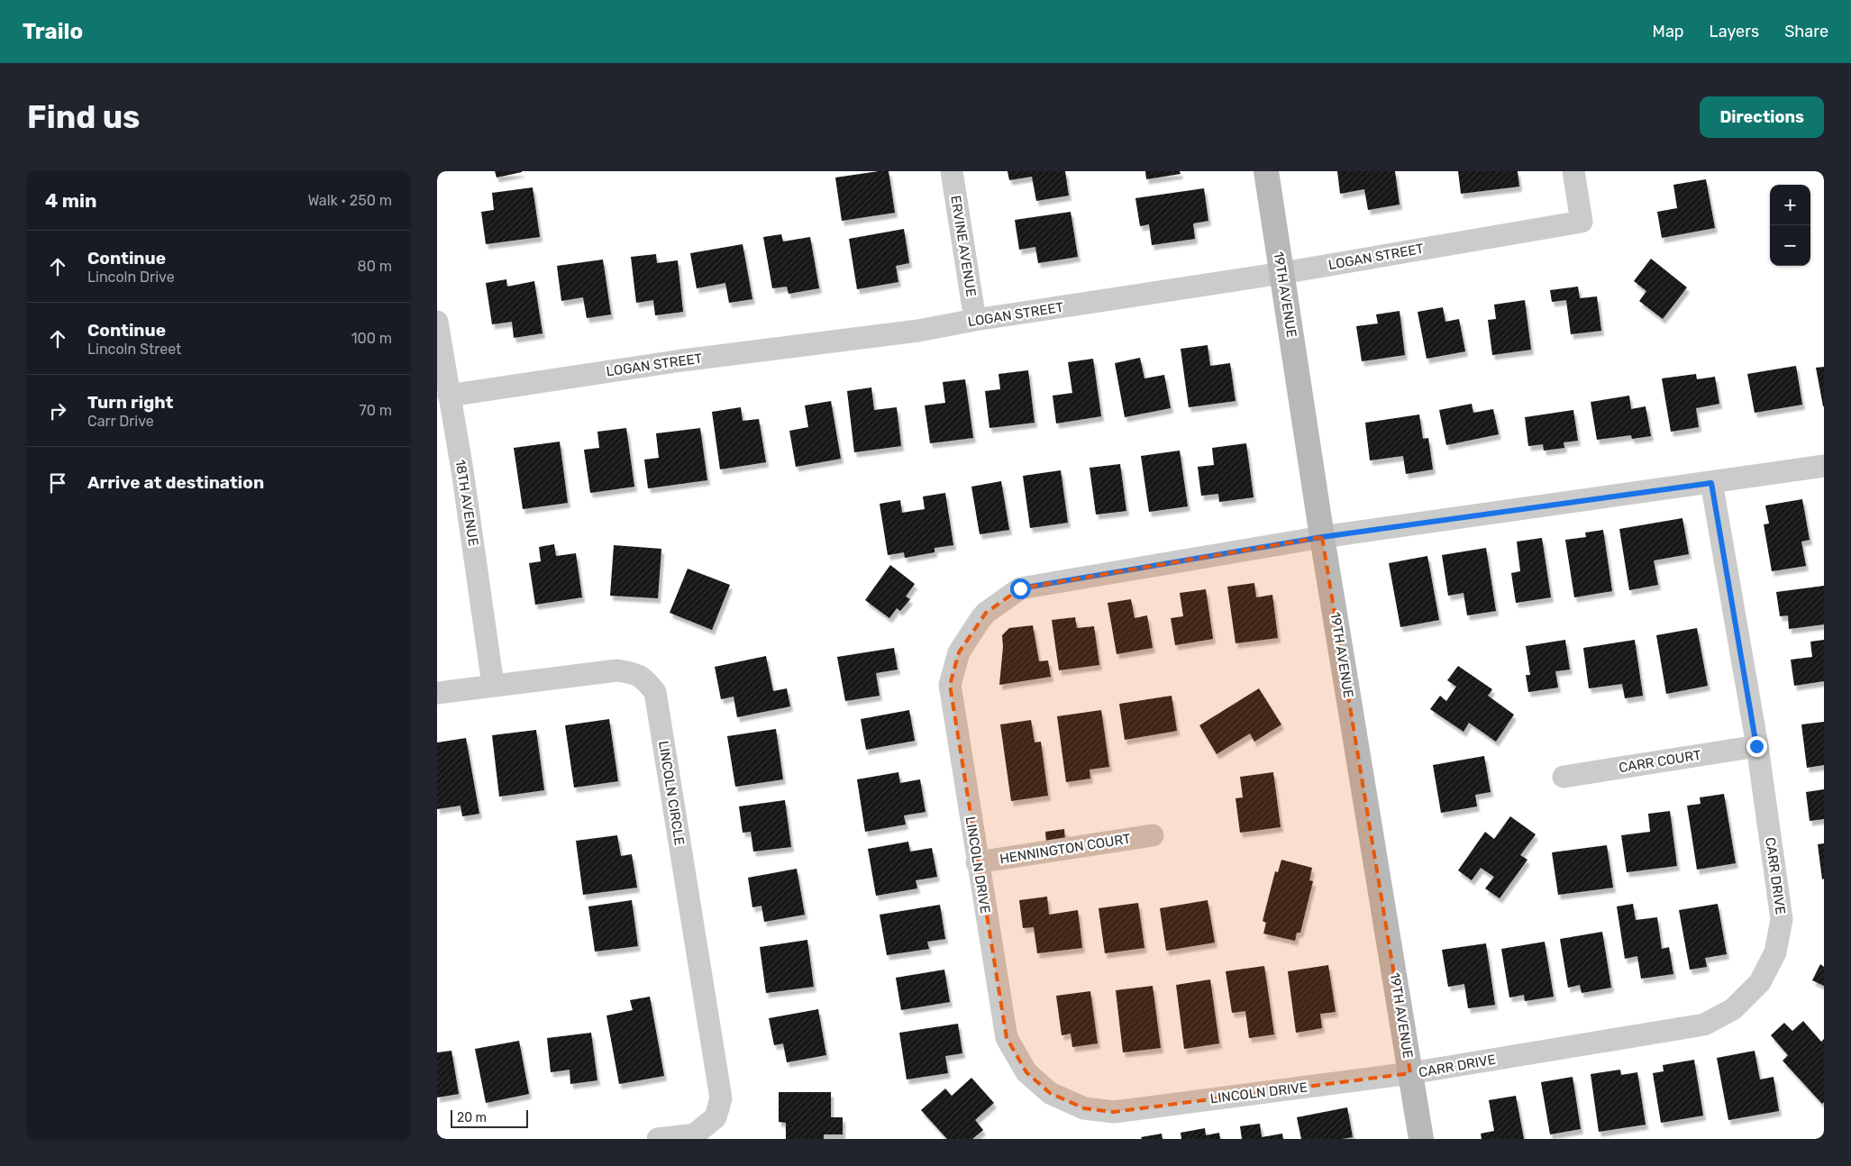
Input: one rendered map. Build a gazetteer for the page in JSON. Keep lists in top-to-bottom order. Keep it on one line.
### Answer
{"streets":{"street":["ERVINE AVENUE","LOGAN STREET","19TH AVENUE","18TH AVENUE","CARR COURT","LINCOLN CIRCLE","HENNINGTON COURT","LINCOLN DRIVE","CARR DRIVE"]},"crossings":[["ERVINE AVENUE","LOGAN STREET"],["LOGAN STREET","19TH AVENUE"],["LOGAN STREET","18TH AVENUE"],["19TH AVENUE","LINCOLN DRIVE"],["19TH AVENUE","CARR DRIVE"],["18TH AVENUE","LINCOLN CIRCLE"],["CARR COURT","CARR DRIVE"],["HENNINGTON COURT","LINCOLN DRIVE"],["LINCOLN DRIVE","CARR DRIVE"]],"scale_bar":"20 m","page":{"header":"Trailo","nav":["Map","Layers","Share"],"buttons":"Directions","title":"Find us","heading":["4 min","Walk · 250 m"],"map_buttons":["+","−"],"list":[["Continue","Lincoln Drive","80 m"],["Continue","Lincoln Street","100 m"],["Turn right","Carr Drive","70 m"],"Arrive at destination"],"scale":"20 m"}}
